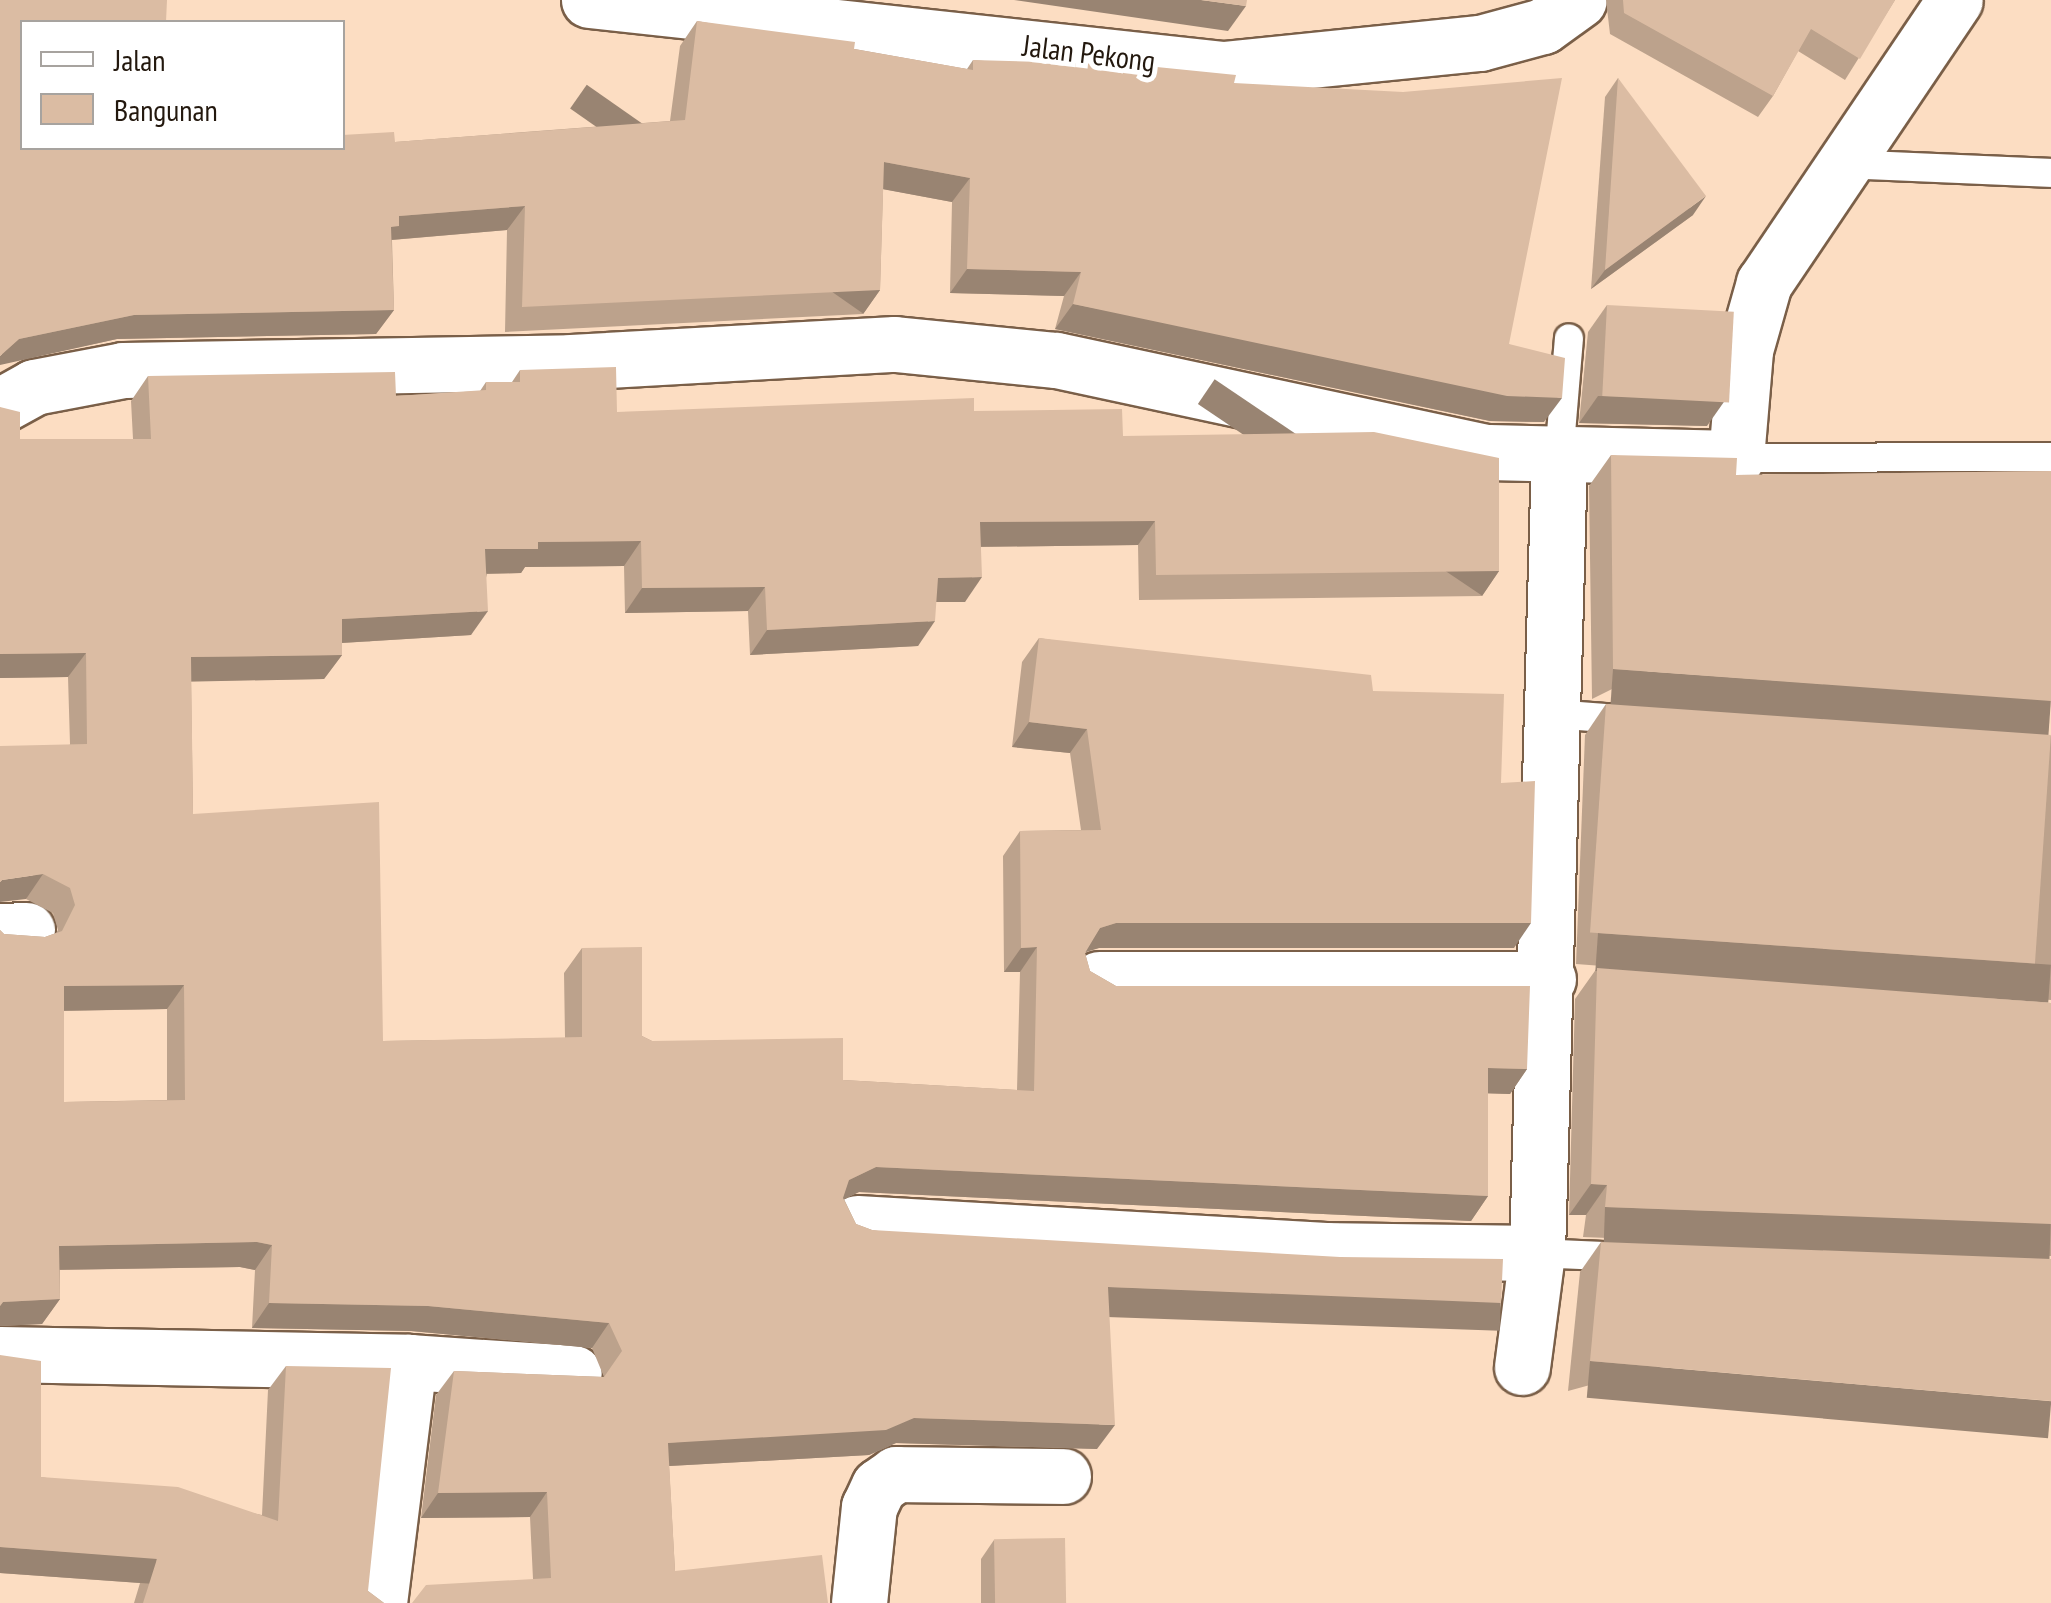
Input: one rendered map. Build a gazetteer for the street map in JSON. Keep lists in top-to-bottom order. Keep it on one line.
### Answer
{"streets":{"street":["Jalan Pekong"]},"legend":["Jalan","Bangunan"]}
